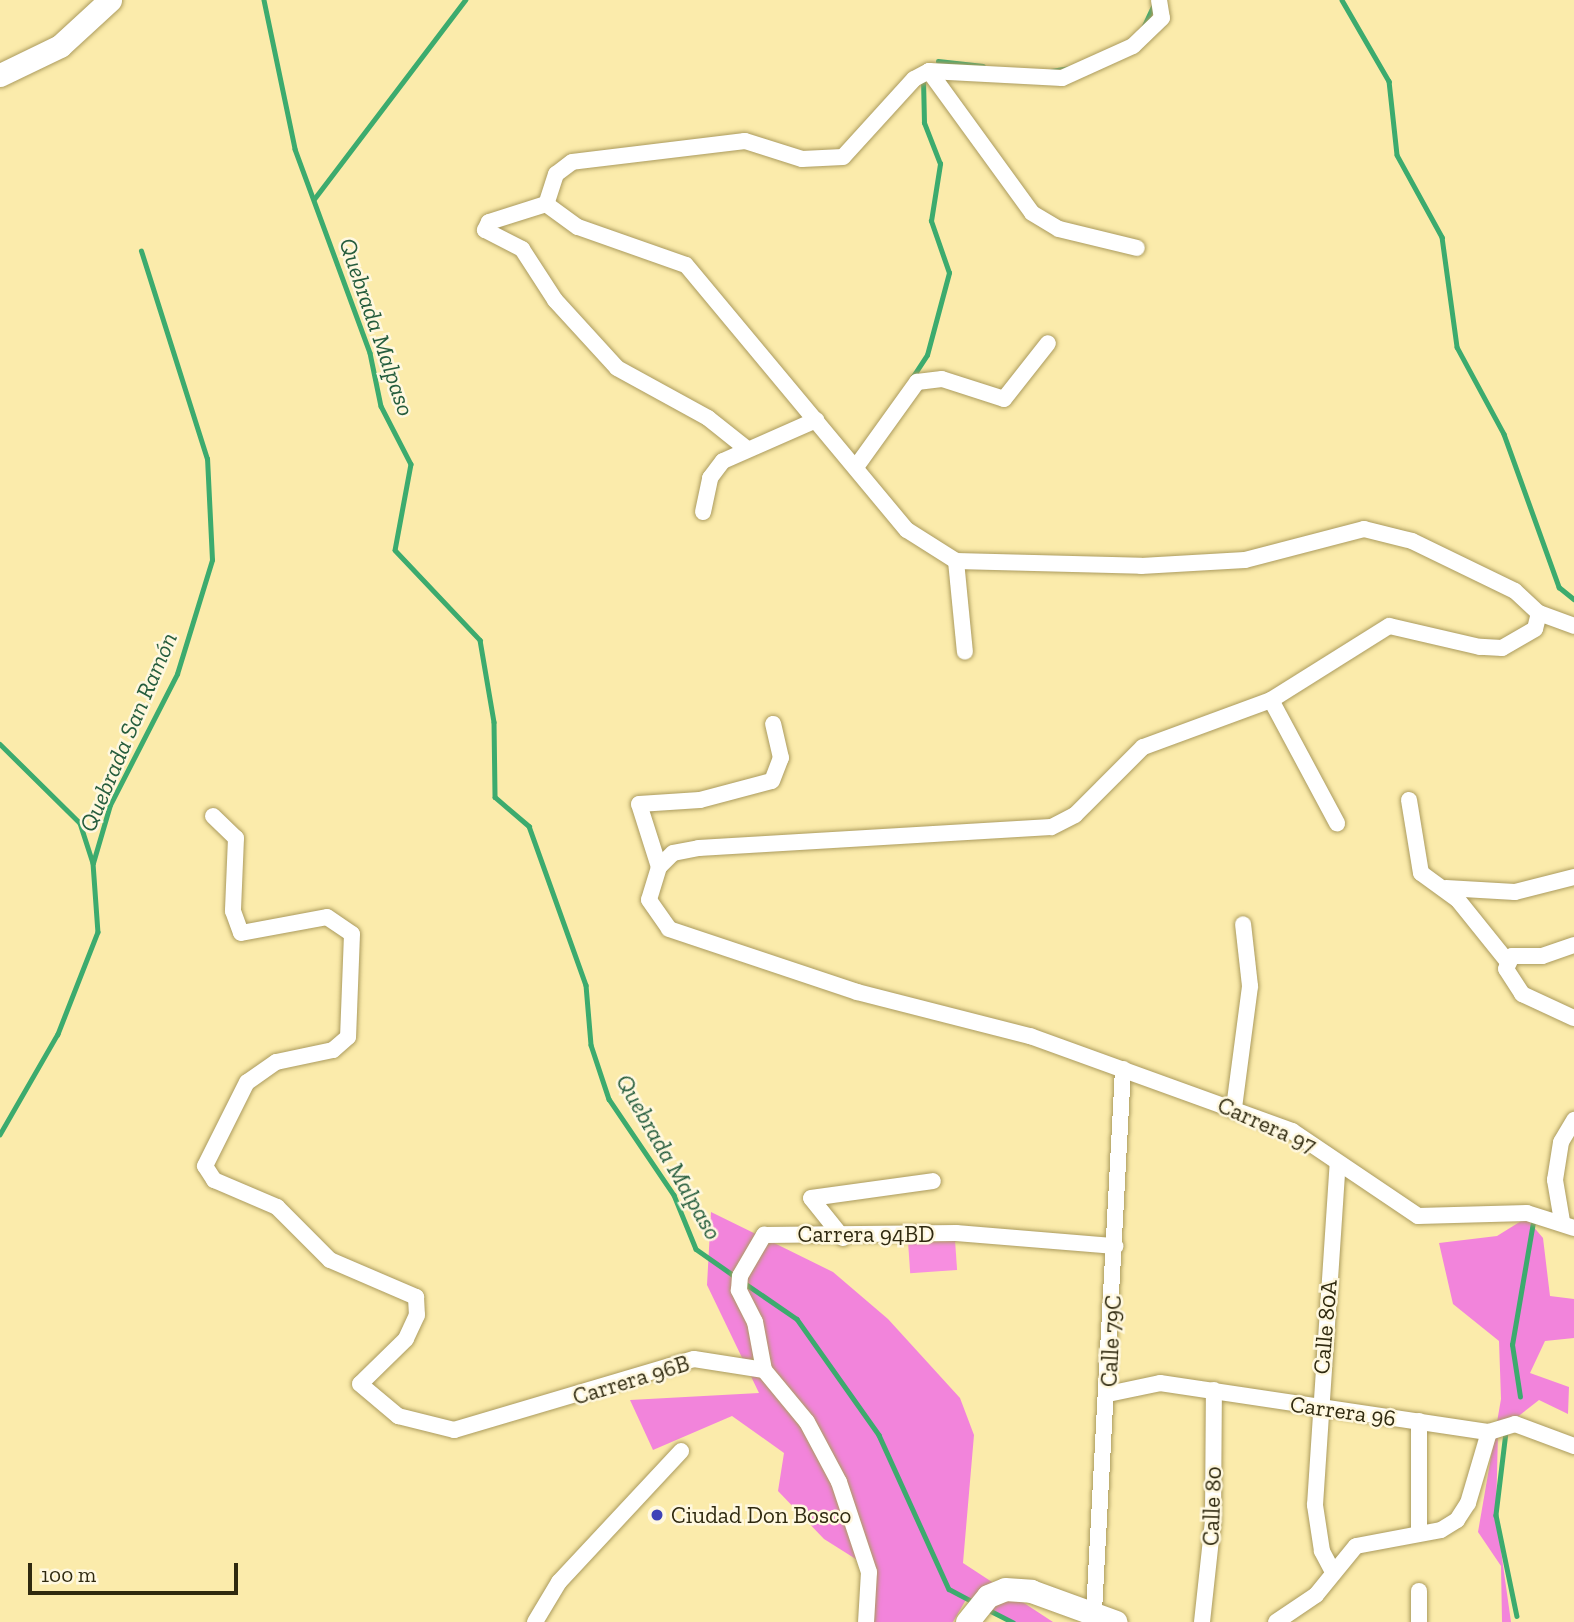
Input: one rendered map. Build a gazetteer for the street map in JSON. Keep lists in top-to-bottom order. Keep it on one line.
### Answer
{"streets":{"street":["Carrera 97","Carrera 94BD","Calle 80A","Calle 79C","Carrera 96B","Carrera 96","Calle 80"]},"crossings":[["Carrera 97","Calle 80A"],["Carrera 97","Calle 79C"],["Carrera 94BD","Calle 79C"],["Carrera 94BD","Carrera 96B"],["Calle 80A","Carrera 96"],["Calle 79C","Carrera 96"],["Carrera 96","Calle 80"]],"water":["Quebrada Malpaso","Quebrada San Ramón"],"places":["Ciudad Don Bosco"],"scale_bar":"100 m"}
